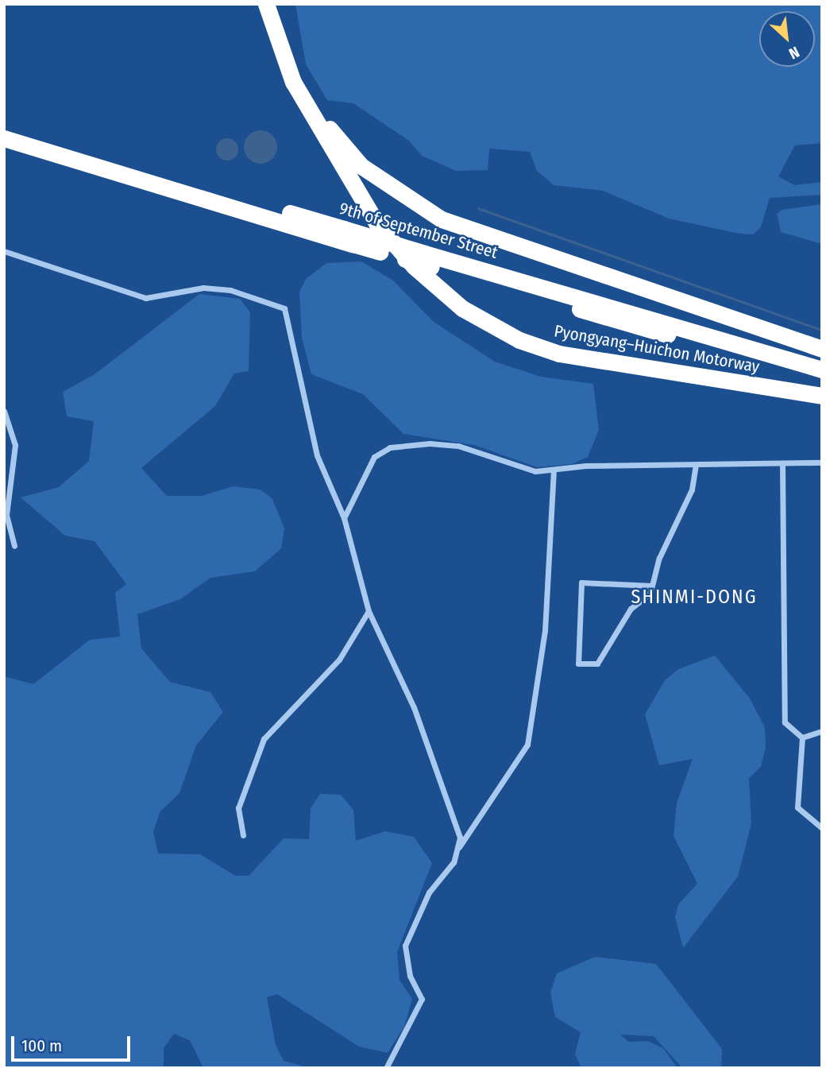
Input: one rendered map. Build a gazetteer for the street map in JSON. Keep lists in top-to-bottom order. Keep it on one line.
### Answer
{"streets":{"highway":["9th of September Street","Pyongyang–Huichon Motorway"]},"districts":["SHINMI-DONG"],"scale_bar":"100 m","north":"bottom right"}
